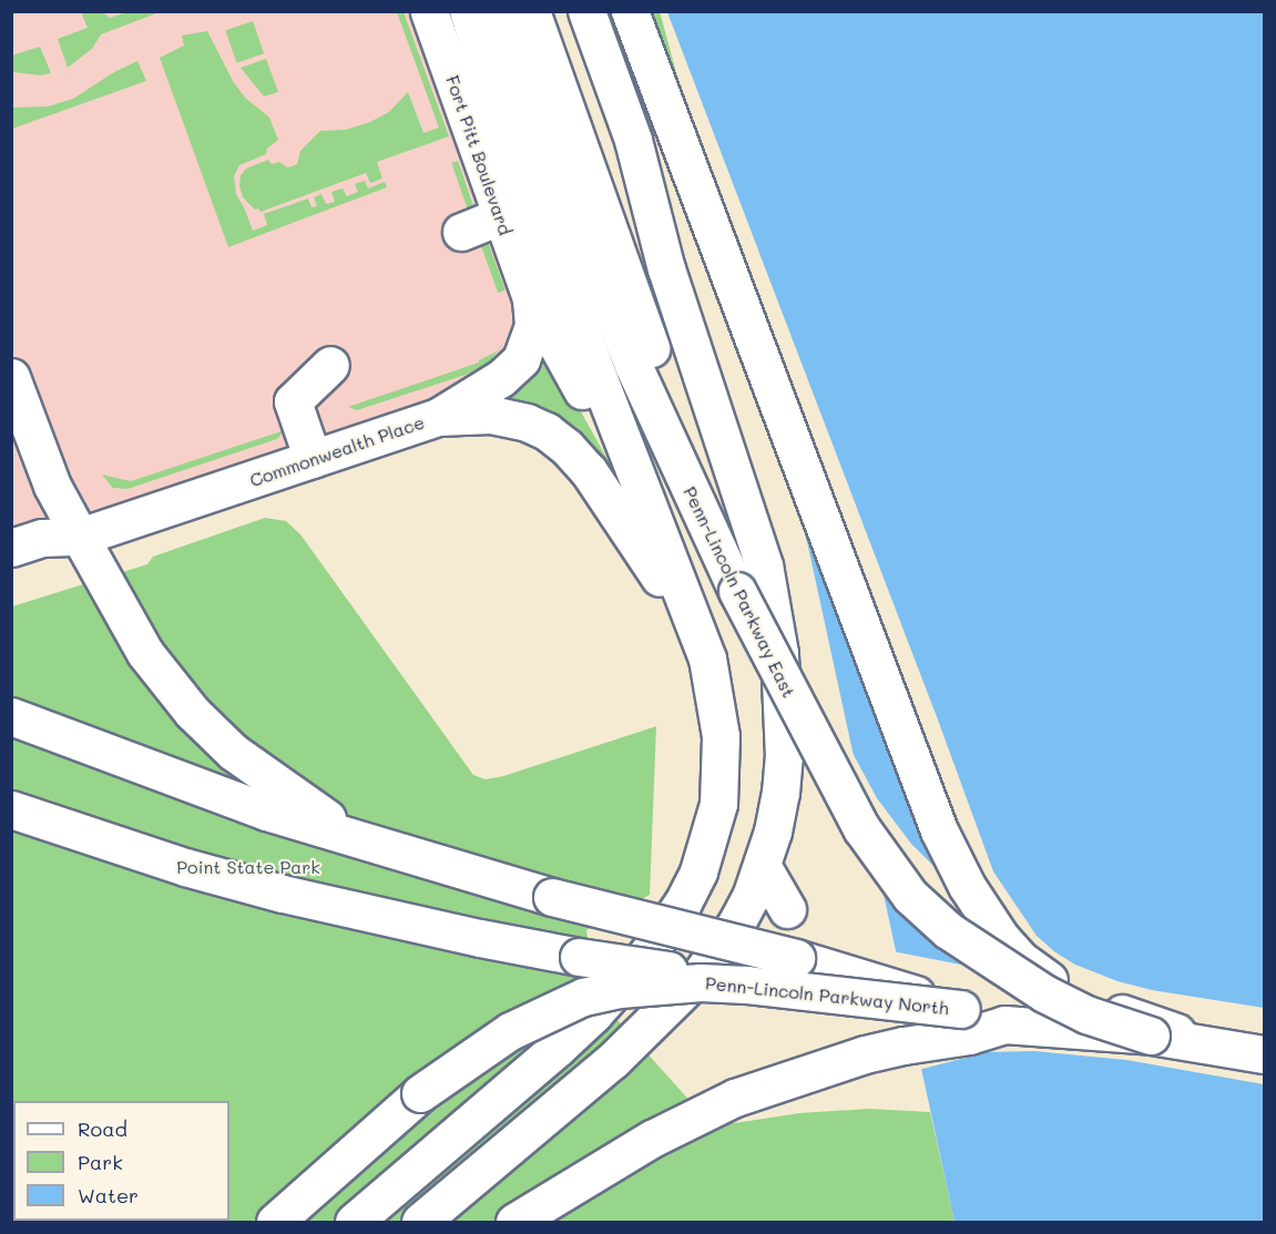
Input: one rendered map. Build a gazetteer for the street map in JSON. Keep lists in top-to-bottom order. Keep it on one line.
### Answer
{"streets":{"main road":["Fort Pitt Boulevard","Commonwealth Place","Penn-Lincoln Parkway East","Penn-Lincoln Parkway North"]},"crossings":[["Fort Pitt Boulevard","Commonwealth Place"],["Penn-Lincoln Parkway East","Penn-Lincoln Parkway North"]],"parks":["Point State Park"],"legend":["Road","Park","Water"]}
